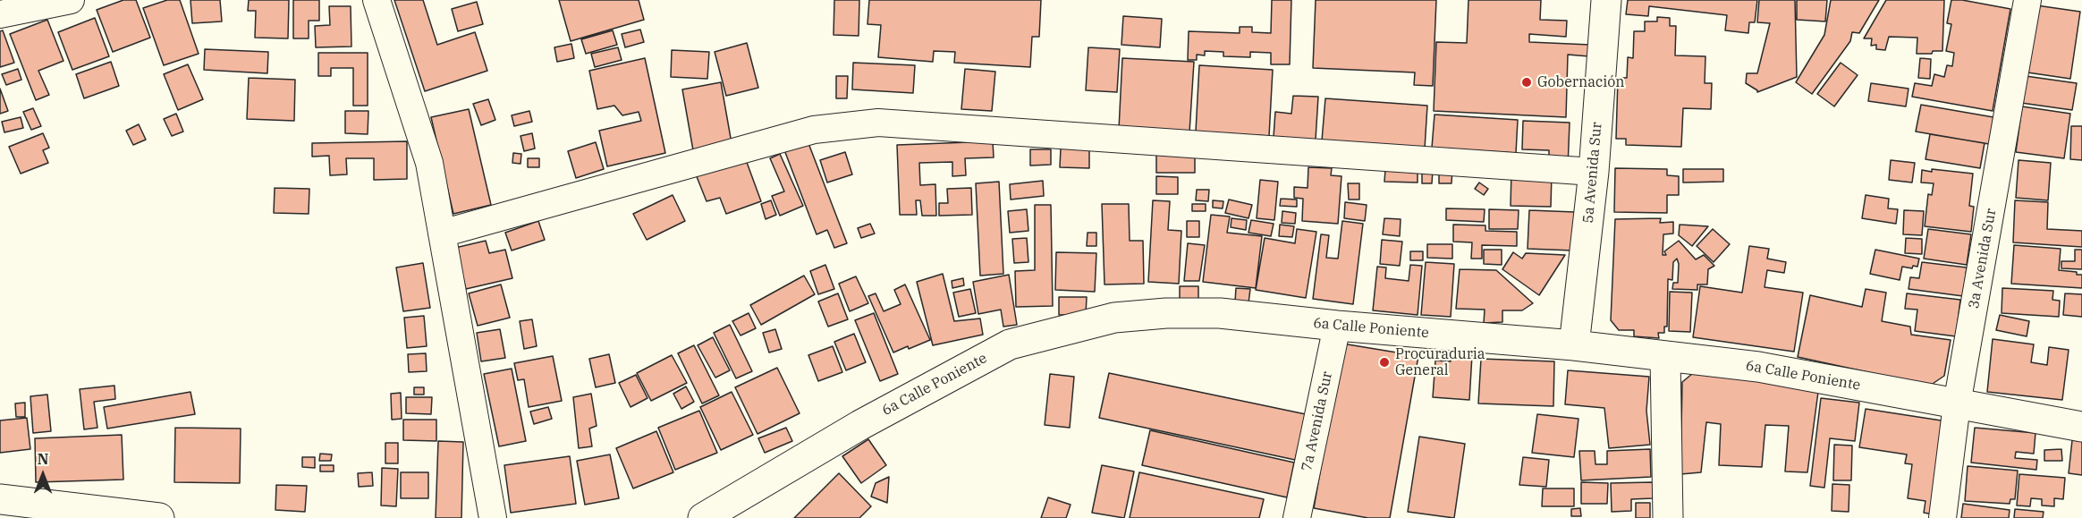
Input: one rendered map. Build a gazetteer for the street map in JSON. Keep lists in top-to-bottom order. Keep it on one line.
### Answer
{"streets":{"street":["5a Avenida Sur","3a Avenida Sur","6a Calle Poniente","7a Avenida Sur"]},"crossings":[["5a Avenida Sur","6a Calle Poniente"],["3a Avenida Sur","6a Calle Poniente"],["6a Calle Poniente","7a Avenida Sur"]],"places":["Gobernación","Procuraduria General"],"north":"top"}
